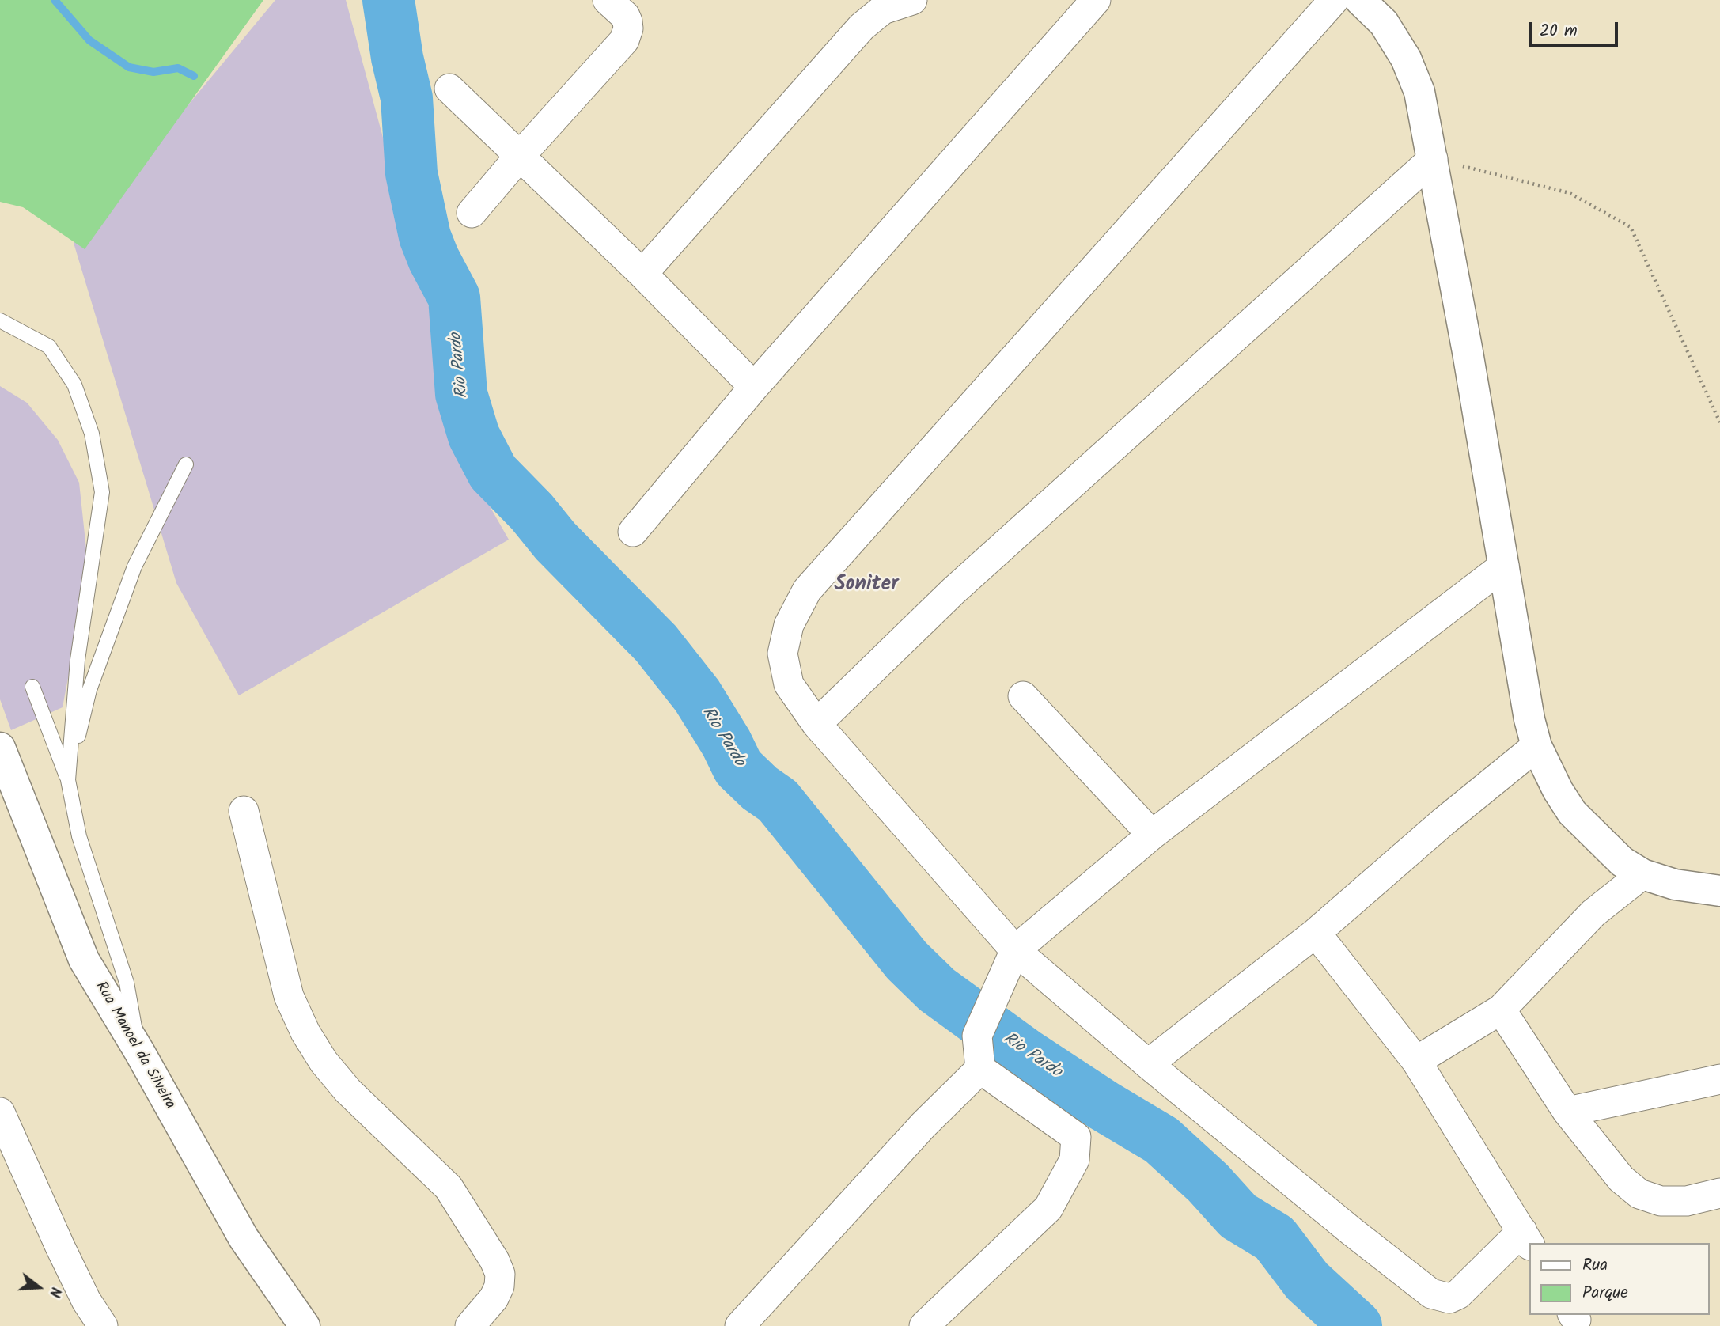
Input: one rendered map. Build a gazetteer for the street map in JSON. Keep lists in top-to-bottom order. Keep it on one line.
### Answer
{"streets":{"street":["Rua Manoel da Silveira"]},"districts":["Soniter"],"water":["Rio Pardo"],"legend":["Rua","Parque"],"scale_bar":"20 m","north":"right"}
